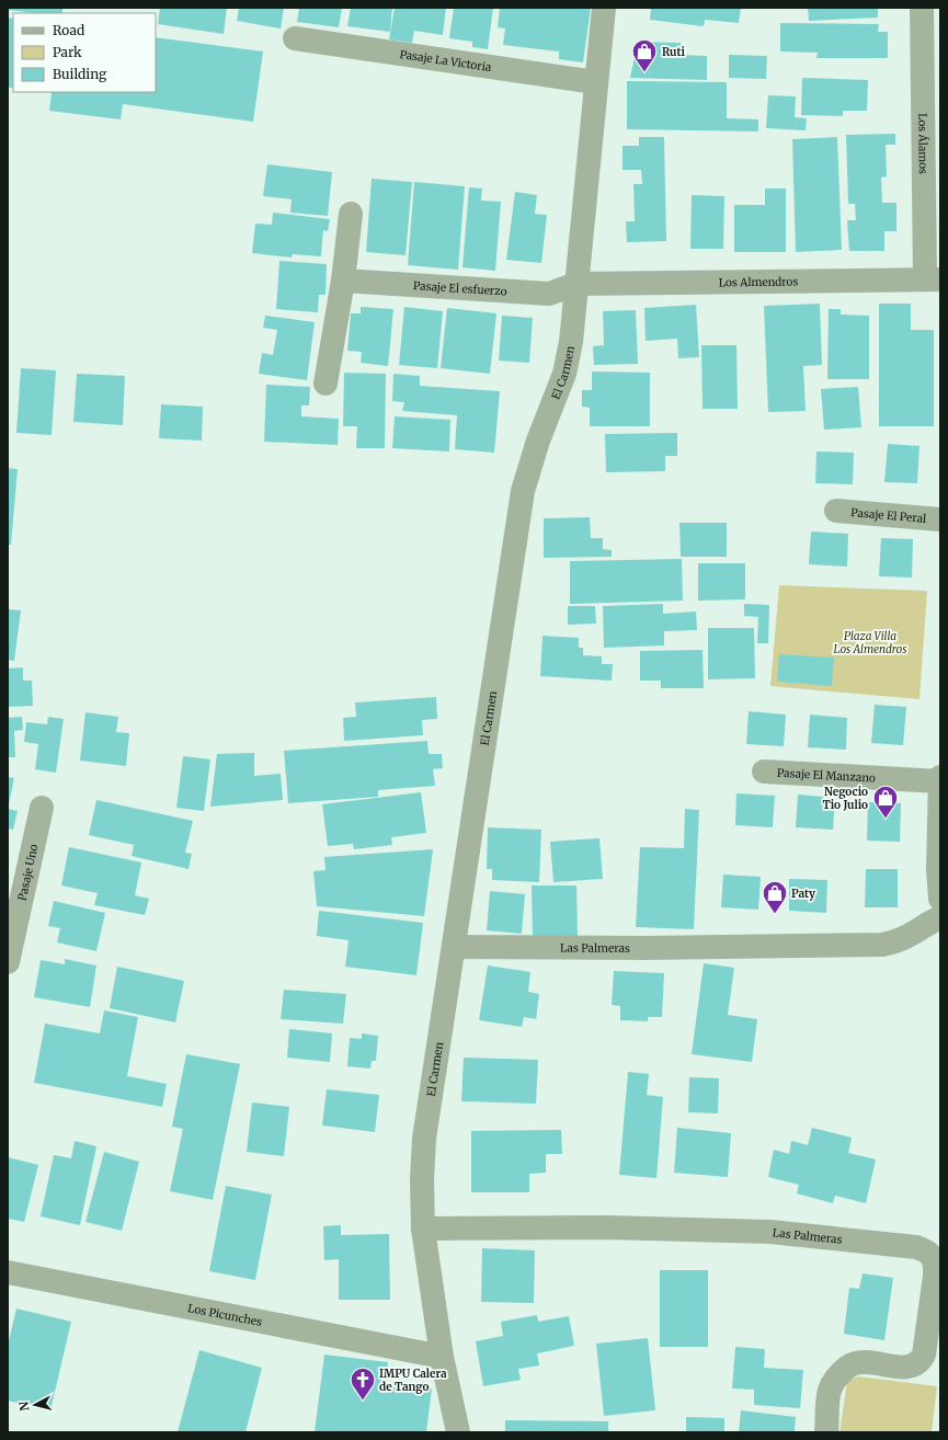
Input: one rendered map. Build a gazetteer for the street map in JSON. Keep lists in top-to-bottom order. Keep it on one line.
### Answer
{"streets":{"street":["Pasaje La Victoria","Los Álamos","Los Almendros","Pasaje El esfuerzo","El Carmen","Pasaje El Peral","Pasaje El Manzano","Pasaje Uno","Las Palmeras","Los Picunches"]},"crossings":[["Pasaje La Victoria","El Carmen"],["Los Álamos","Los Almendros"],["Los Almendros","Pasaje El esfuerzo"],["Los Almendros","El Carmen"],["Pasaje El esfuerzo","El Carmen"],["El Carmen","Las Palmeras"],["El Carmen","Los Picunches"]],"parks":["Plaza Villa Los Almendros"],"places":{"shop":["Ruti","Negocio Tio Julio","Paty"],"church":["IMPU Calera de Tango"]},"legend":["Road","Park","Building"],"north":"left"}
